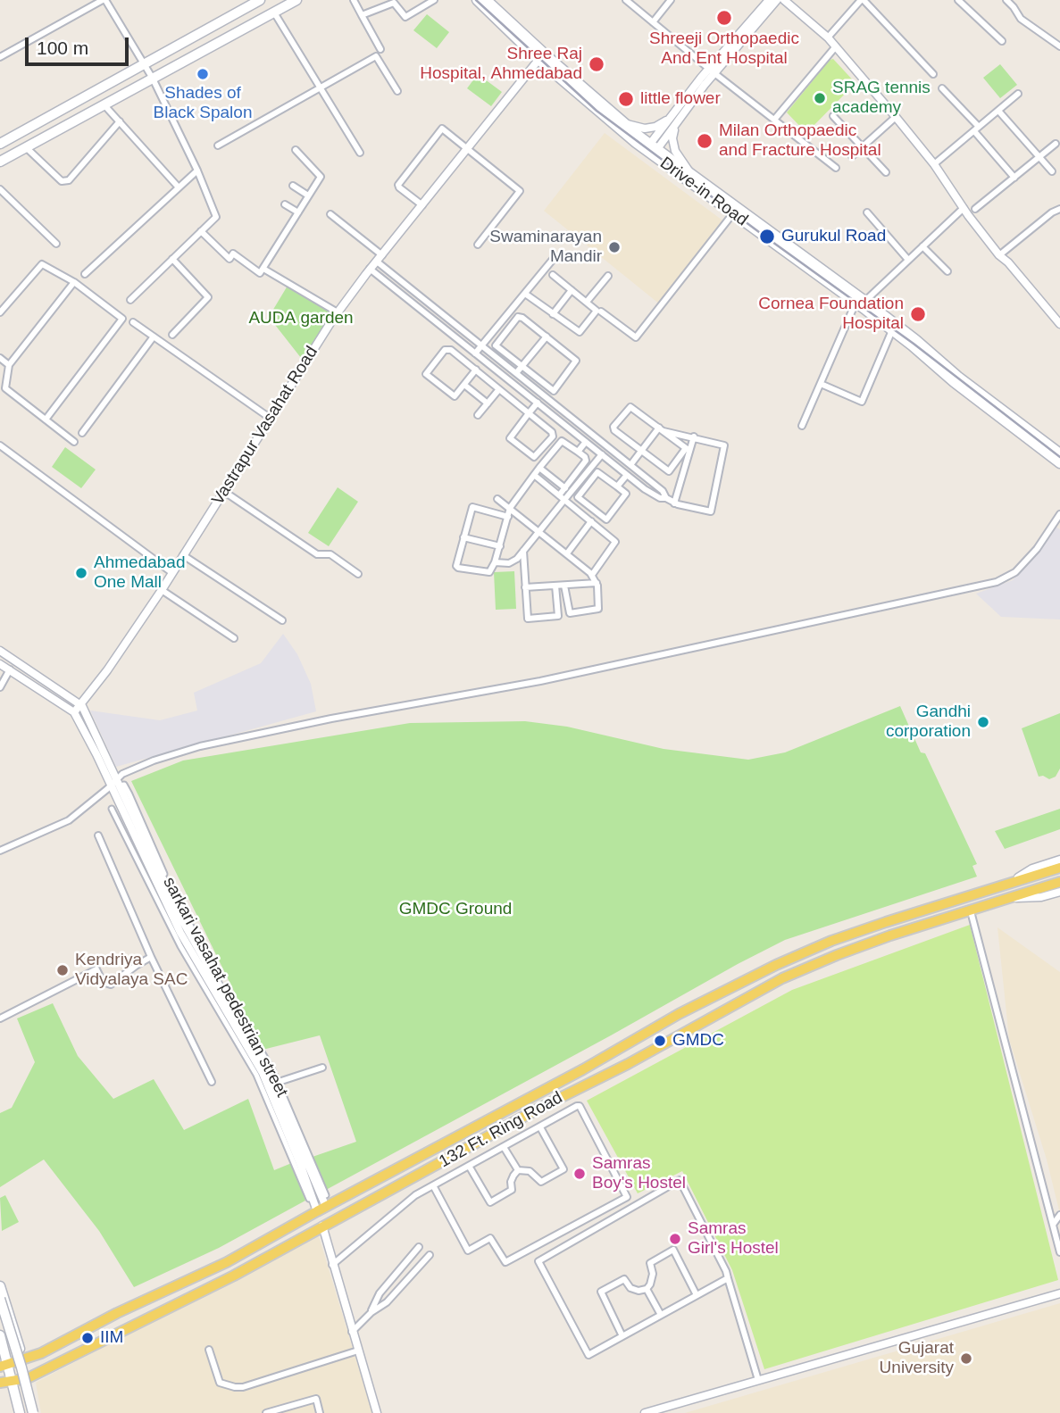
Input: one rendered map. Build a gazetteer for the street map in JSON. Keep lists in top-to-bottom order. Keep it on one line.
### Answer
{"streets":{"main road":["Drive-in Road","132 Ft. Ring Road"],"street":["Vastrapur Vasahat Road","sarkari vasahat pedestrian street"]},"crossings":[["Drive-in Road","Vastrapur Vasahat Road"]],"parks":["AUDA garden","GMDC Ground"],"places":["Shreeji Orthopaedic And Ent Hospital","Shree Raj Hospital, Ahmedabad","Shades of Black Spalon","SRAG tennis academy","little flower","Milan Orthopaedic and Fracture Hospital","Gurukul Road","Swaminarayan Mandir","Cornea Foundation Hospital","Ahmedabad One Mall","Gandhi corporation","Kendriya Vidyalaya SAC","GMDC","Samras Boy's Hostel","Samras Girl's Hostel","IIM","Gujarat University"],"scale_bar":"100 m"}
